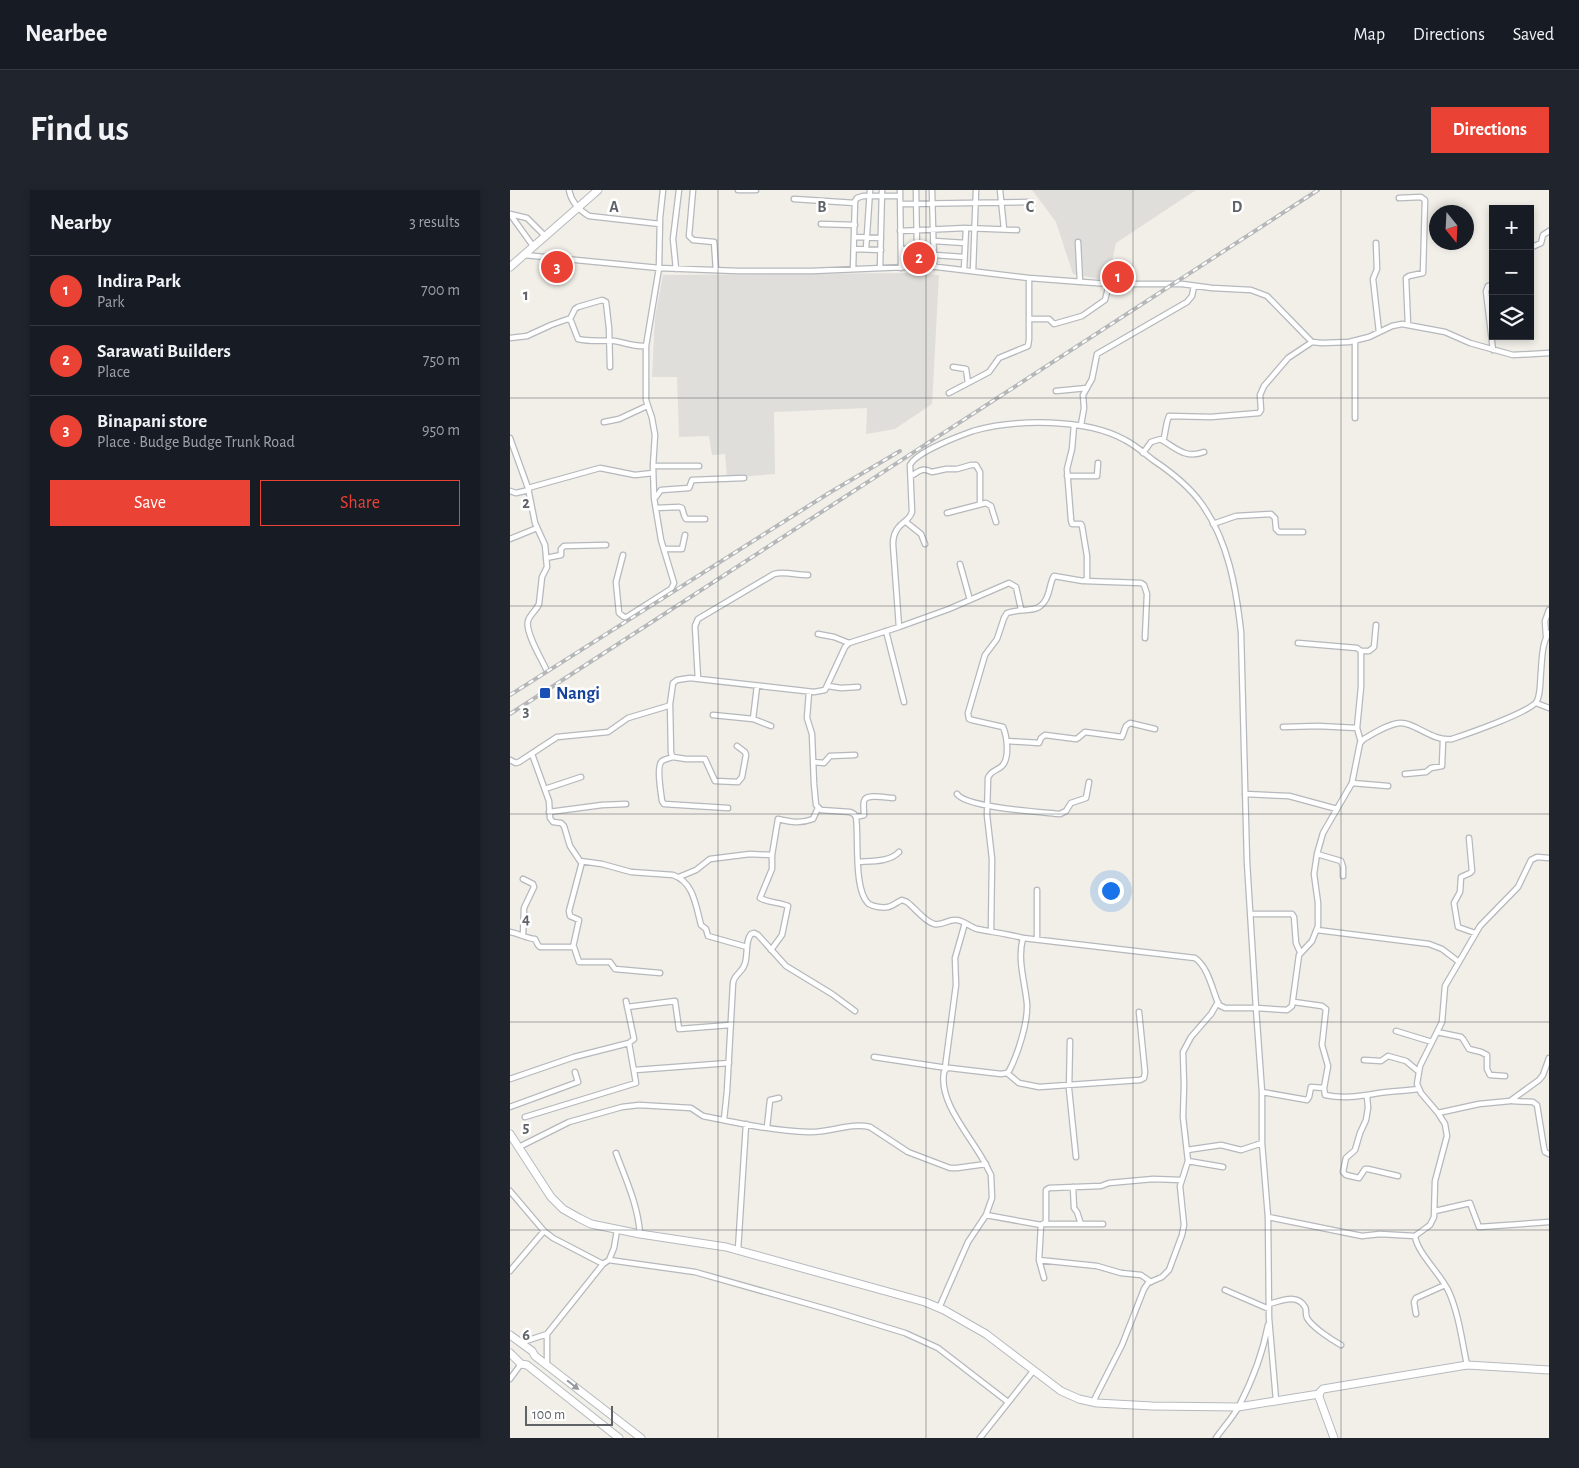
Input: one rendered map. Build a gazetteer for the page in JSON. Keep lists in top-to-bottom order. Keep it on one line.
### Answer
{"places":{"transit":["Nangi"]},"scale_bar":"100 m","north":"bottom","page":{"header":"Nearbee","nav":["Map","Directions","Saved"],"buttons":["Directions",["Save","Share"]],"title":"Find us","heading":["Nearby","3 results"],"map_buttons":["+","−"],"pins":["2","3","1"],"list":[{"mark":"1","name":"Indira Park","note":"Park","value":"700 m"},{"mark":"2","name":"Sarawati Builders","note":"Place","value":"750 m"},{"mark":"3","name":"Binapani store","note":"Place · Budge Budge Trunk Road","value":"950 m"}],"scale":"100 m"},"grid":{"columns":["A","B","C","D"],"rows":["1","2","3","4","5","6"]}}
